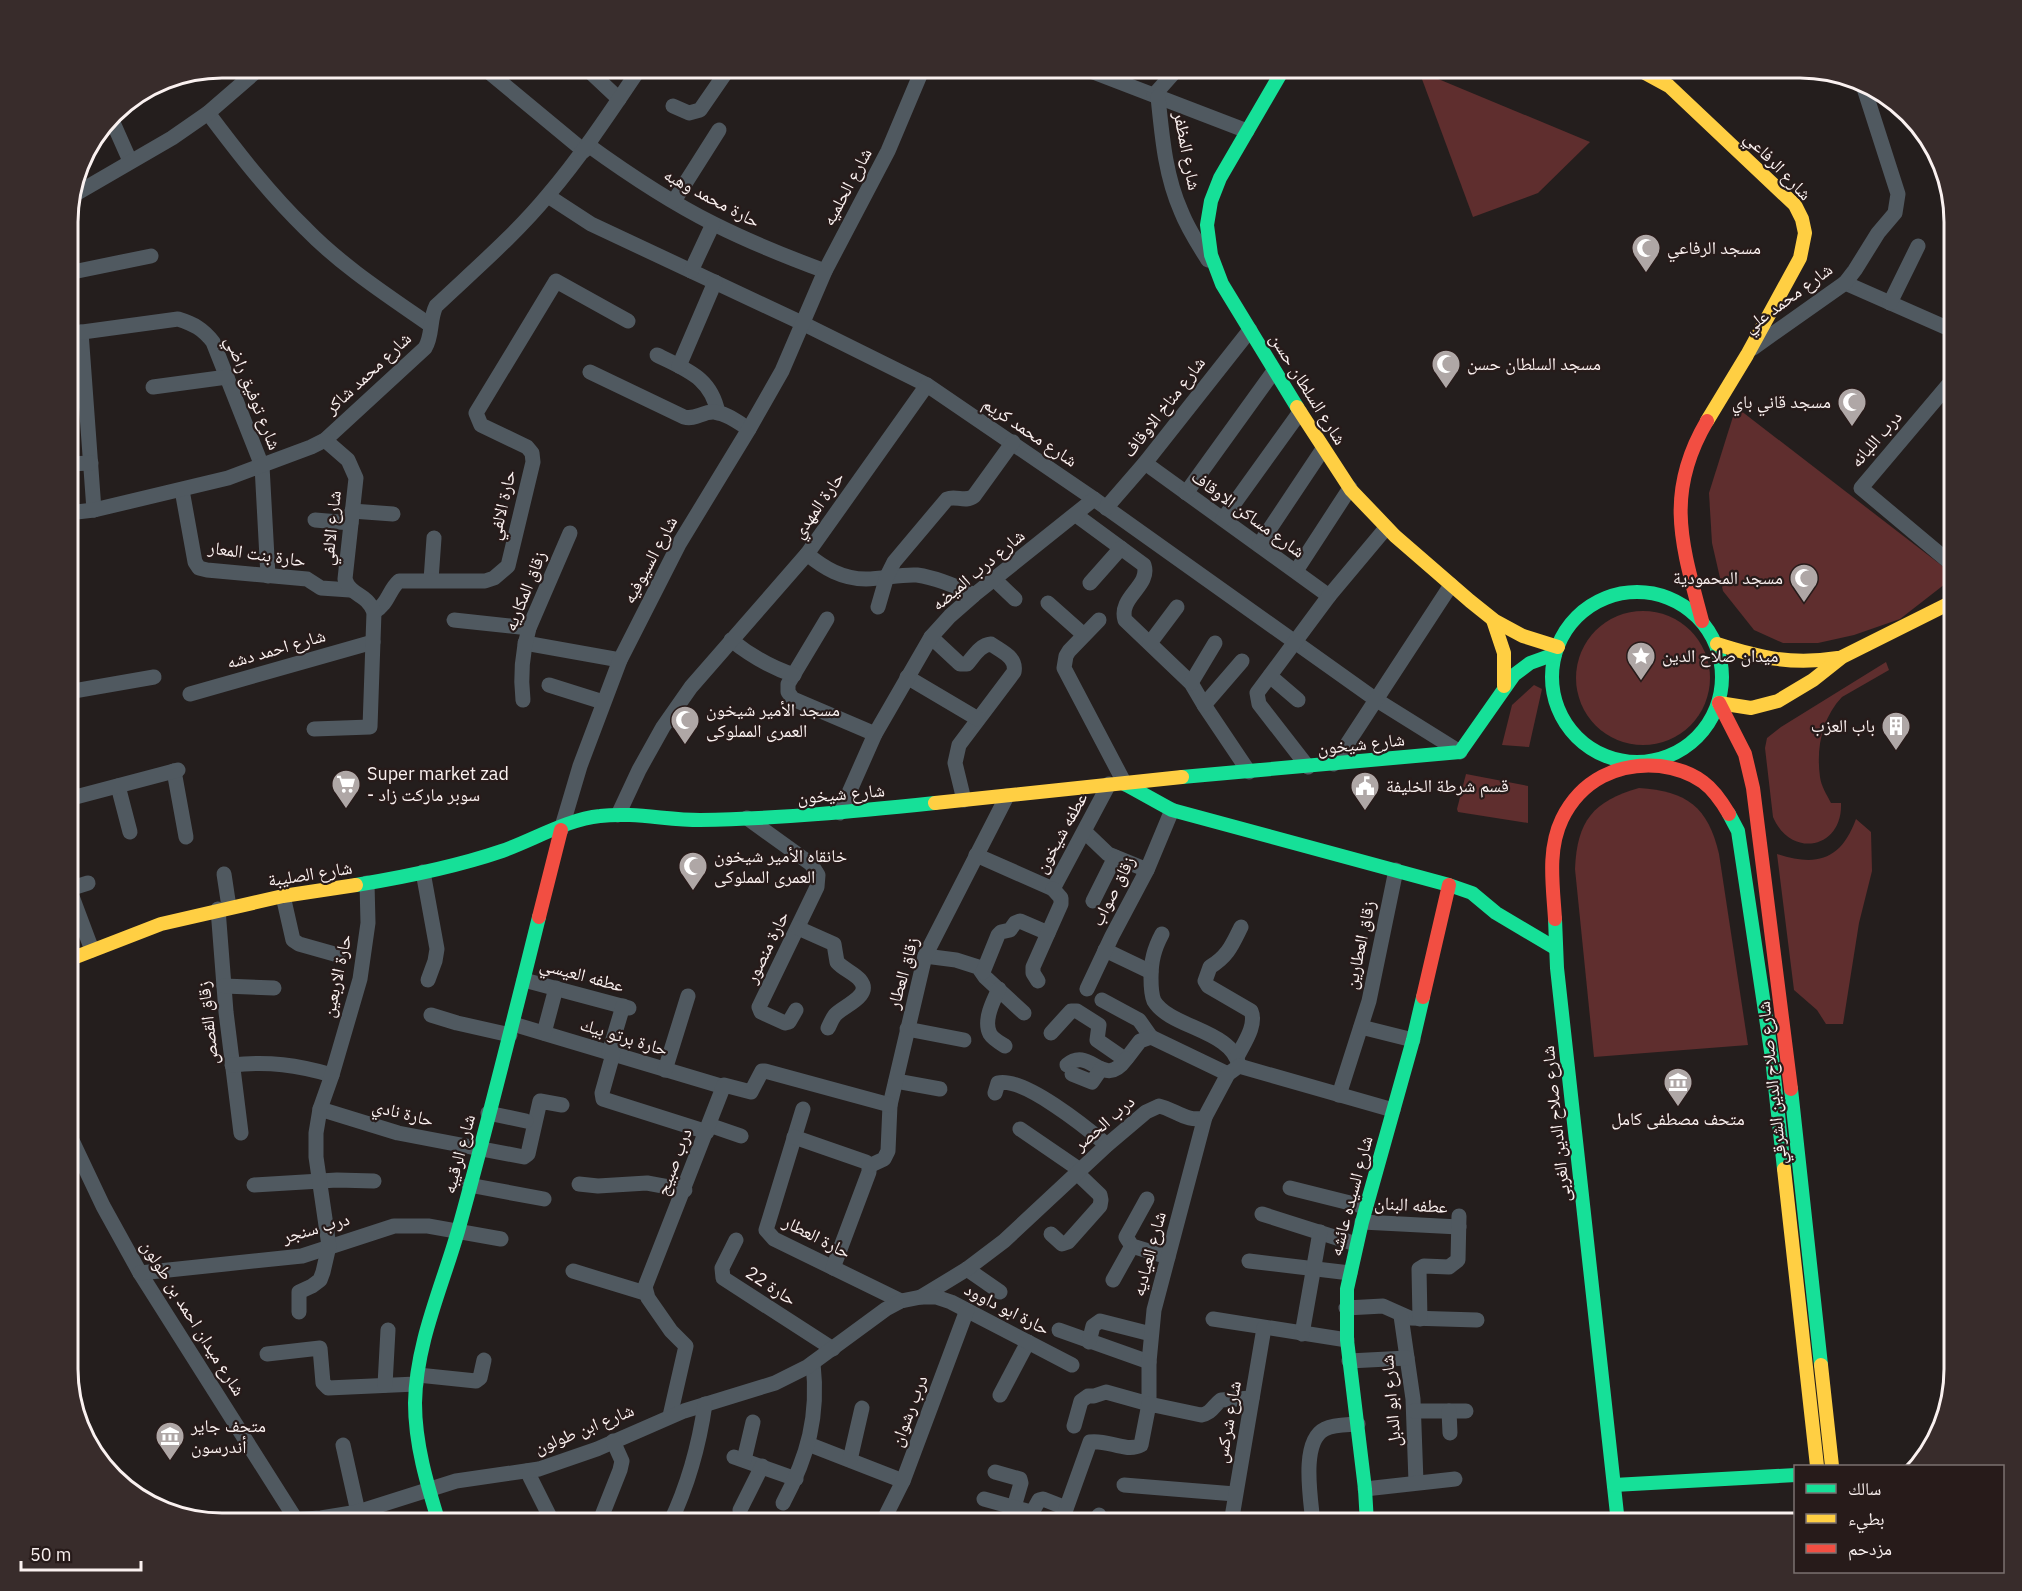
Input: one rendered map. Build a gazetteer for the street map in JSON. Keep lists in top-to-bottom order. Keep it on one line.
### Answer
{"streets":{"main road":["شارع الرفاعي","شارع السلطان حسن","شارع شيخون","شارع الصليبة","شارع صلاح الدين الشرقي","شارع صلاح الدين الغربى","شارع الرقيبه","شارع السيده عائشه"],"street":["شارع المظفر","شارع الحلميه","حارة محمد وهبه","شارع محمد علي","شارع محمد شاكر","شارع توفيق راضي","شارع مناخ الاوقاف","شارع محمد كريم","درب اللبانه","حارة الالفي","حارة المهدي","شارع مساكن الاوقاف","شارع الالفي","حارة بنت المعار","شارع السيوفيه","شارع درب الميضه","زقاق المكاريه","شارع احمد دشه","عطفه شيخون","زقاق صواب","زقاق العطارين","حارة منصور","زقاق العطار","عطفه العيسي","حارة الاربعين","زقاق القصص","حارة برتو بيك","حارة نادي","درب الحصر","درب صبيح","عطفه البنان","درب سنجر","حارة العطار","شارع العياديه","حارة 22","حارة ابو داوود","شارع ميدان احمد بن طولون","شارع ابو الدبل","درب رشوان","شارع شركس","شارع ابن طولون"]},"crossings":[["شارع المظفر","شارع السلطان حسن"],["شارع الرفاعي","شارع محمد علي"],["شارع الرفاعي","شارع السلطان حسن"],["شارع الرفاعي","شارع صلاح الدين الشرقي"],["شارع الرفاعي","شارع صلاح الدين الغربى"],["شارع الحلميه","حارة محمد وهبه"],["شارع الحلميه","شارع محمد كريم"],["شارع الحلميه","شارع السيوفيه"],["حارة محمد وهبه","شارع محمد شاكر"],["شارع محمد شاكر","شارع توفيق راضي"],["شارع محمد شاكر","شارع محمد كريم"],["شارع محمد شاكر","شارع الالفي"],["شارع محمد شاكر","حارة بنت المعار"],["شارع السلطان حسن","شارع مناخ الاوقاف"],["شارع السلطان حسن","شارع صلاح الدين الشرقي"],["شارع السلطان حسن","شارع صلاح الدين الغربى"],["شارع توفيق راضي","حارة بنت المعار"],["شارع مناخ الاوقاف","شارع محمد كريم"],["شارع مناخ الاوقاف","شارع مساكن الاوقاف"],["شارع مناخ الاوقاف","شارع درب الميضه"],["شارع محمد كريم","حارة المهدي"],["شارع محمد كريم","شارع السيوفيه"],["شارع محمد كريم","شارع درب الميضه"],["شارع محمد كريم","شارع شيخون"],["حارة الالفي","شارع الالفي"],["حارة المهدي","شارع شيخون"],["شارع الالفي","حارة بنت المعار"],["شارع السيوفيه","شارع شيخون"],["شارع السيوفيه","شارع الصليبة"],["شارع السيوفيه","شارع الرقيبه"],["شارع درب الميضه","شارع شيخون"],["شارع شيخون","عطفه شيخون"],["شارع شيخون","شارع الصليبة"],["شارع شيخون","زقاق صواب"],["شارع شيخون","زقاق العطارين"],["شارع شيخون","حارة منصور"],["شارع شيخون","زقاق العطار"],["شارع شيخون","شارع صلاح الدين الغربى"],["شارع شيخون","شارع الرقيبه"],["شارع شيخون","شارع السيده عائشه"],["عطفه شيخون","زقاق العطار"],["شارع الصليبة","حارة الاربعين"],["شارع الصليبة","زقاق القصص"],["شارع الصليبة","شارع الرقيبه"],["عطفه العيسي","حارة برتو بيك"],["عطفه العيسي","شارع الرقيبه"],["حارة الاربعين","حارة نادي"],["حارة الاربعين","درب سنجر"],["حارة برتو بيك","شارع الرقيبه"],["حارة برتو بيك","درب صبيح"],["شارع صلاح الدين الشرقي","شارع صلاح الدين الغربى"],["حارة نادي","شارع الرقيبه"],["درب الحصر","شارع العياديه"],["درب الحصر","حارة ابو داوود"],["درب الحصر","شارع ابن طولون"],["شارع الرقيبه","درب سنجر"],["شارع الرقيبه","شارع ابن طولون"],["شارع السيده عائشه","عطفه البنان"],["درب سنجر","شارع ميدان احمد بن طولون"],["حارة العطار","شارع ابن طولون"],["حارة 22","شارع ابن طولون"],["حارة ابو داوود","درب رشوان"],["حارة ابو داوود","شارع ابن طولون"]],"places":{"mosque":["مسجد الرفاعي","مسجد السلطان حسن","مسجد قاني باي","مسجد المحمودية","مسجد الأمير شيخون العمرى المملوكى","خانقاه الأمير شيخون العمرى المملوكى"],"place":["ميدان صلاح الدين"],"building":["باب العزب"],"supermarket":["Super market zad - سوبر ماركت زاد"],"public building":["قسم شرطة الخليفة"],"museum":["متحف مصطفى كامل","متحف جاير أندرسون"]},"legend":["سالك","بطيء","مزدحم"],"scale_bar":"50 m"}
